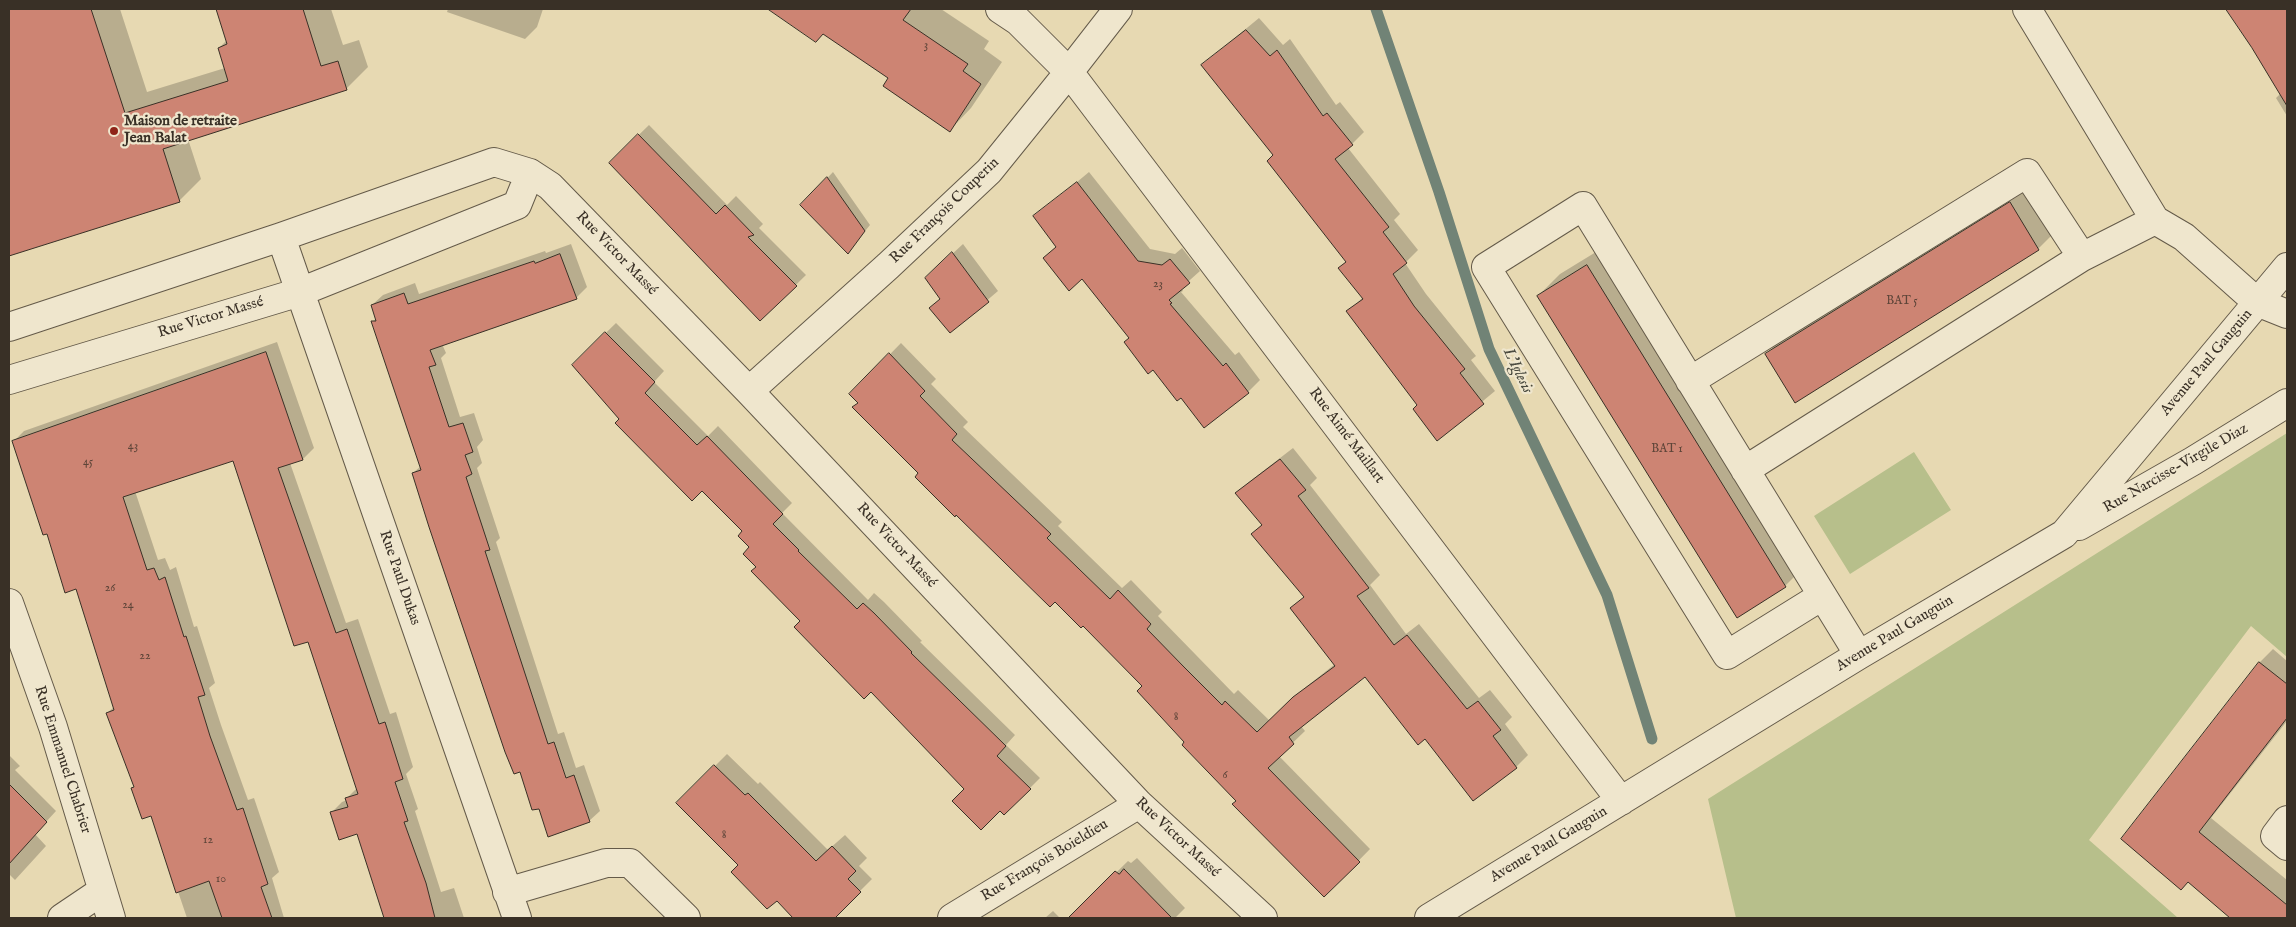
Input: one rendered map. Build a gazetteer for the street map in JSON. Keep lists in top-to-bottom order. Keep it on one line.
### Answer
{"streets":{"street":["Rue François Couperin","Rue Victor Massé","Avenue Paul Gauguin","Rue Aimé Maillart","Rue Narcisse-Virgile Diaz","Rue Paul Dukas","Rue Emmanuel Chabrier","Rue François Boieldieu"]},"crossings":[["Rue François Couperin","Rue Victor Massé"],["Rue François Couperin","Rue Aimé Maillart"],["Rue Victor Massé","Rue Paul Dukas"],["Rue Victor Massé","Rue François Boieldieu"],["Avenue Paul Gauguin","Rue Aimé Maillart"],["Avenue Paul Gauguin","Rue Narcisse-Virgile Diaz"]],"water":["L'Iglesis"],"places":["Maison de retraite Jean Balat"],"house_numbers":["3","23","BAT 5","43","BAT 1","45","26","24","22","8","6","8","12","10"]}
